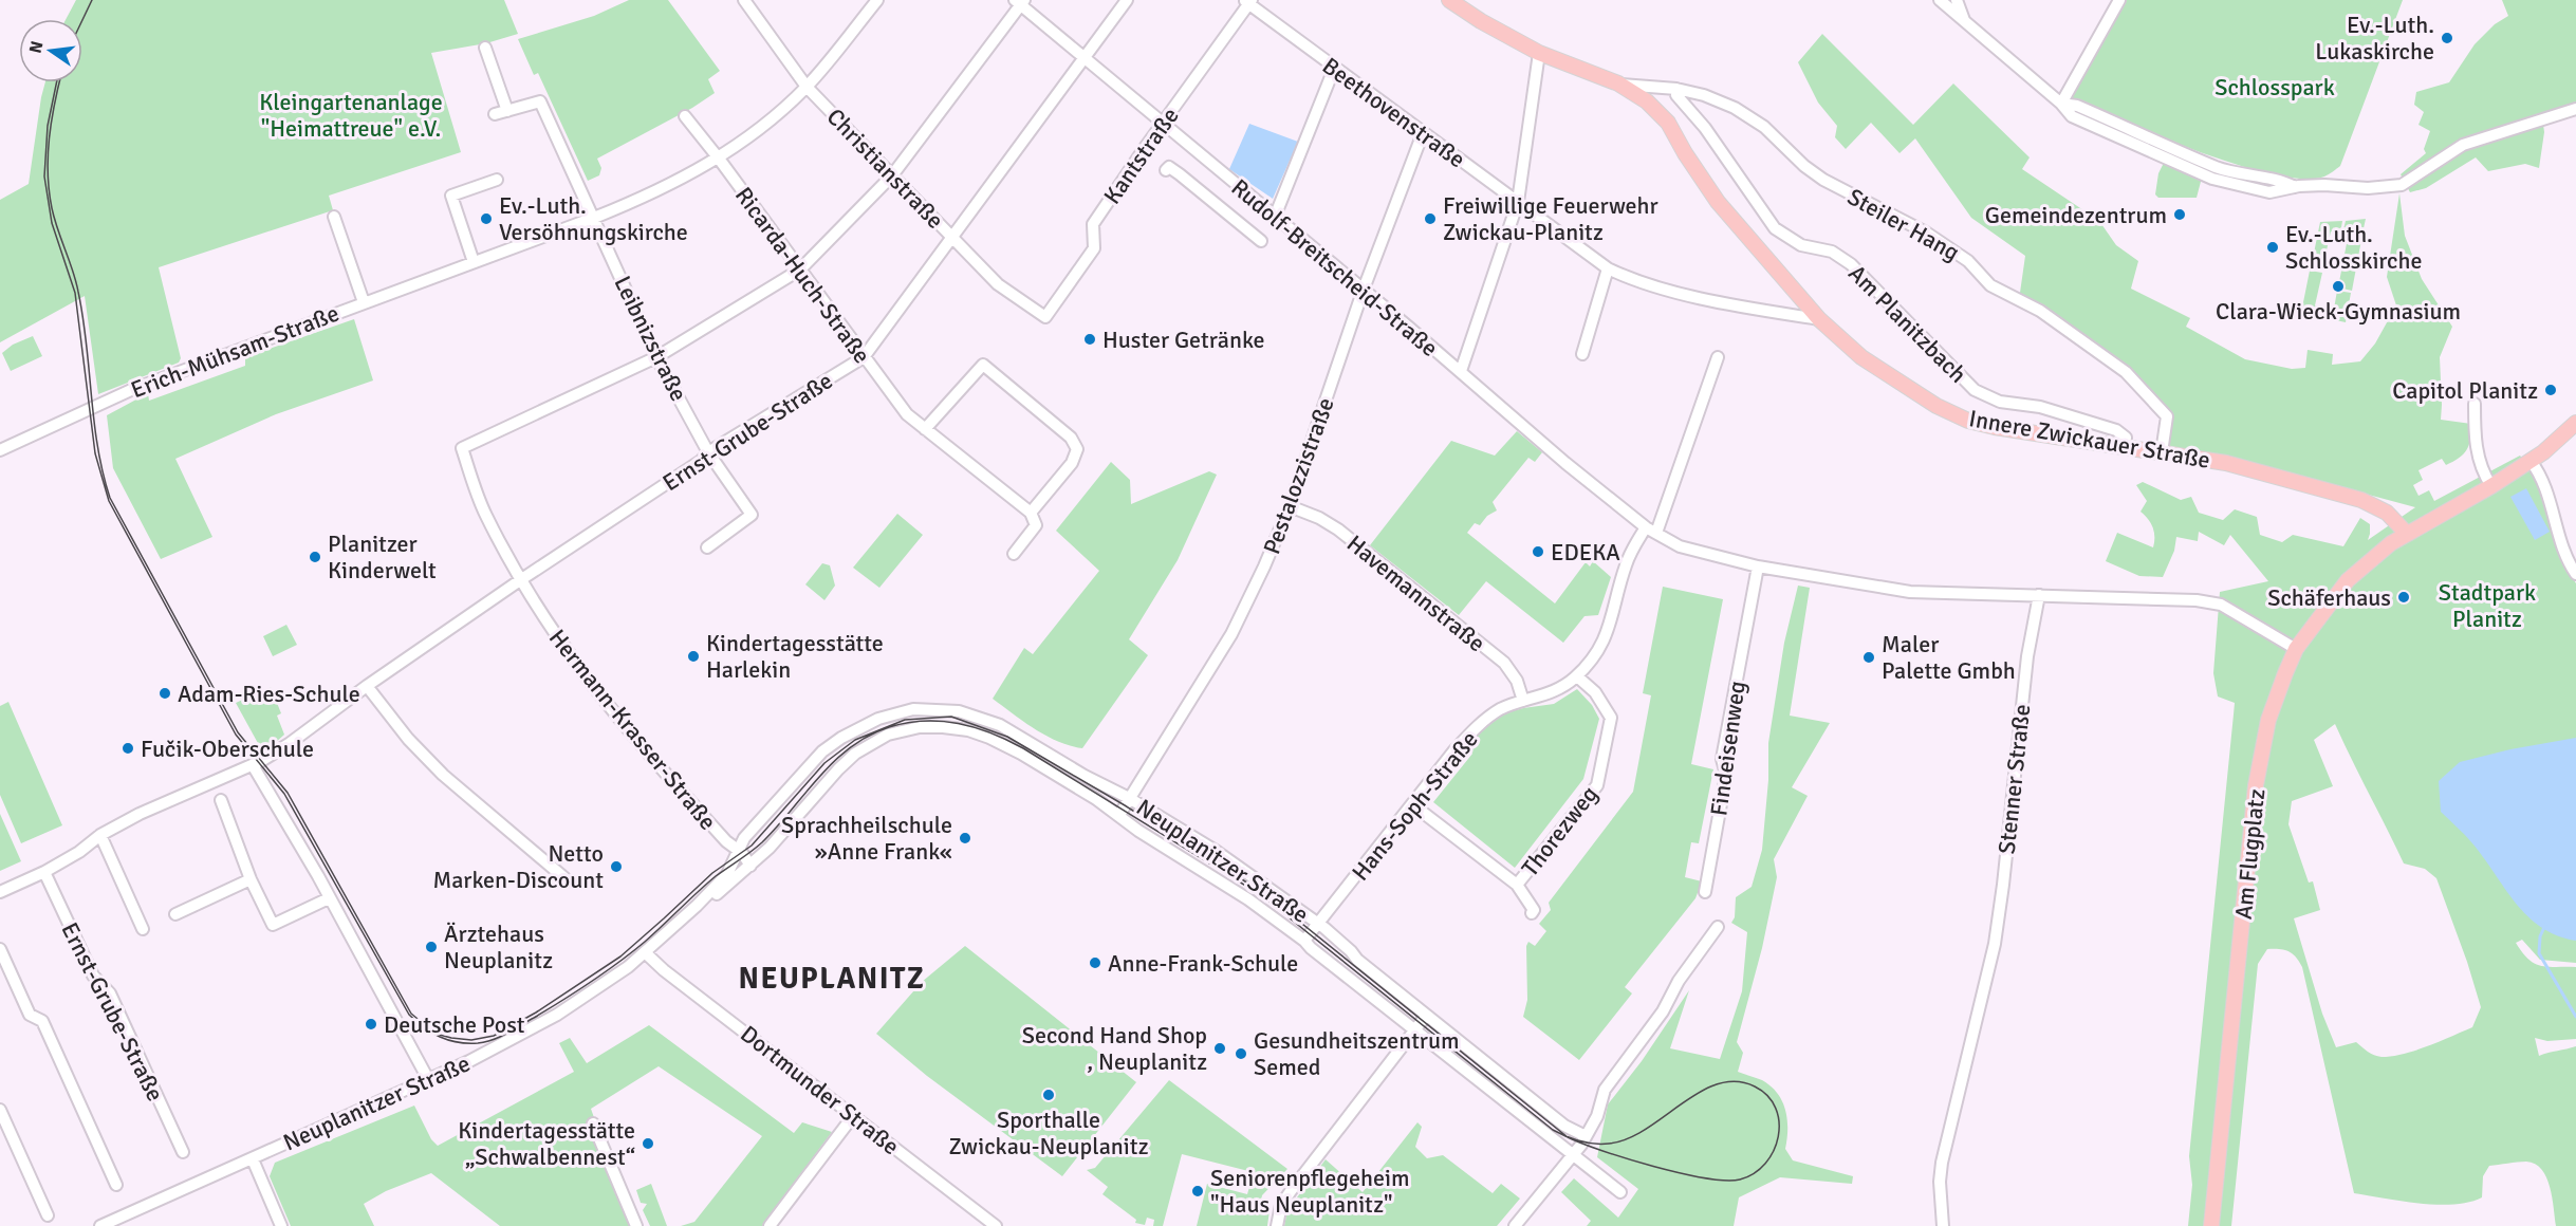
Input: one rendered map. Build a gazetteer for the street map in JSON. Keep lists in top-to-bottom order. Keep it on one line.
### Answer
{"streets":{"main road":["Innere Zwickauer Straße","Am Flugplatz"],"street":["Beethovenstraße","Kantstraße","Christianstraße","Steiler Hang","Rudolf-Breitscheid-Straße","Ricarda-Huch-Straße","Am Planitzbach","Leibnizstraße","Erich-Mühsam-Straße","Ernst-Grube-Straße","Pestalozzistraße","Havemannstraße","Hermann-Krasser-Straße","Findeisenweg","Stenner Straße","Hans-Soph-Straße","Thorezweg","Neuplanitzer Straße","Dortmunder Straße"]},"crossings":[["Beethovenstraße","Kantstraße"],["Beethovenstraße","Innere Zwickauer Straße"],["Beethovenstraße","Pestalozzistraße"],["Kantstraße","Christianstraße"],["Kantstraße","Rudolf-Breitscheid-Straße"],["Christianstraße","Erich-Mühsam-Straße"],["Christianstraße","Ernst-Grube-Straße"],["Steiler Hang","Am Planitzbach"],["Steiler Hang","Innere Zwickauer Straße"],["Rudolf-Breitscheid-Straße","Ernst-Grube-Straße"],["Rudolf-Breitscheid-Straße","Pestalozzistraße"],["Rudolf-Breitscheid-Straße","Findeisenweg"],["Rudolf-Breitscheid-Straße","Stenner Straße"],["Rudolf-Breitscheid-Straße","Hans-Soph-Straße"],["Ricarda-Huch-Straße","Erich-Mühsam-Straße"],["Ricarda-Huch-Straße","Ernst-Grube-Straße"],["Am Planitzbach","Innere Zwickauer Straße"],["Leibnizstraße","Erich-Mühsam-Straße"],["Leibnizstraße","Ernst-Grube-Straße"],["Leibnizstraße","Hermann-Krasser-Straße"],["Ernst-Grube-Straße","Hermann-Krasser-Straße"],["Innere Zwickauer Straße","Am Flugplatz"],["Pestalozzistraße","Havemannstraße"],["Pestalozzistraße","Neuplanitzer Straße"],["Havemannstraße","Hans-Soph-Straße"],["Hermann-Krasser-Straße","Neuplanitzer Straße"],["Hans-Soph-Straße","Thorezweg"],["Hans-Soph-Straße","Neuplanitzer Straße"],["Neuplanitzer Straße","Dortmunder Straße"]],"districts":["NEUPLANITZ"],"parks":["Schlosspark","Kleingartenanlage \"Heimattreue\" e.V.","Stadtpark Planitz"],"places":["Ev.-Luth. Lukaskirche","Gemeindezentrum","Ev.-Luth. Versöhnungskirche","Freiwillige Feuerwehr Zwickau-Planitz","Ev.-Luth. Schlosskirche","Clara-Wieck-Gymnasium","Huster Getränke","Capitol Planitz","EDEKA","Planitzer Kinderwelt","Schäferhaus","Kindertagesstätte Harlekin","Maler Palette Gmbh","Adam-Ries-Schule","Fučik-Oberschule","Sprachheilschule »Anne Frank«","Netto Marken-Discount","Ärztehaus Neuplanitz","Anne-Frank-Schule","Deutsche Post","Second Hand Shop , Neuplanitz","Gesundheitszentrum Semed","Sporthalle Zwickau-Neuplanitz","Kindertagesstätte „Schwalbennest“","Seniorenpflegeheim \"Haus Neuplanitz\""],"north":"left"}
